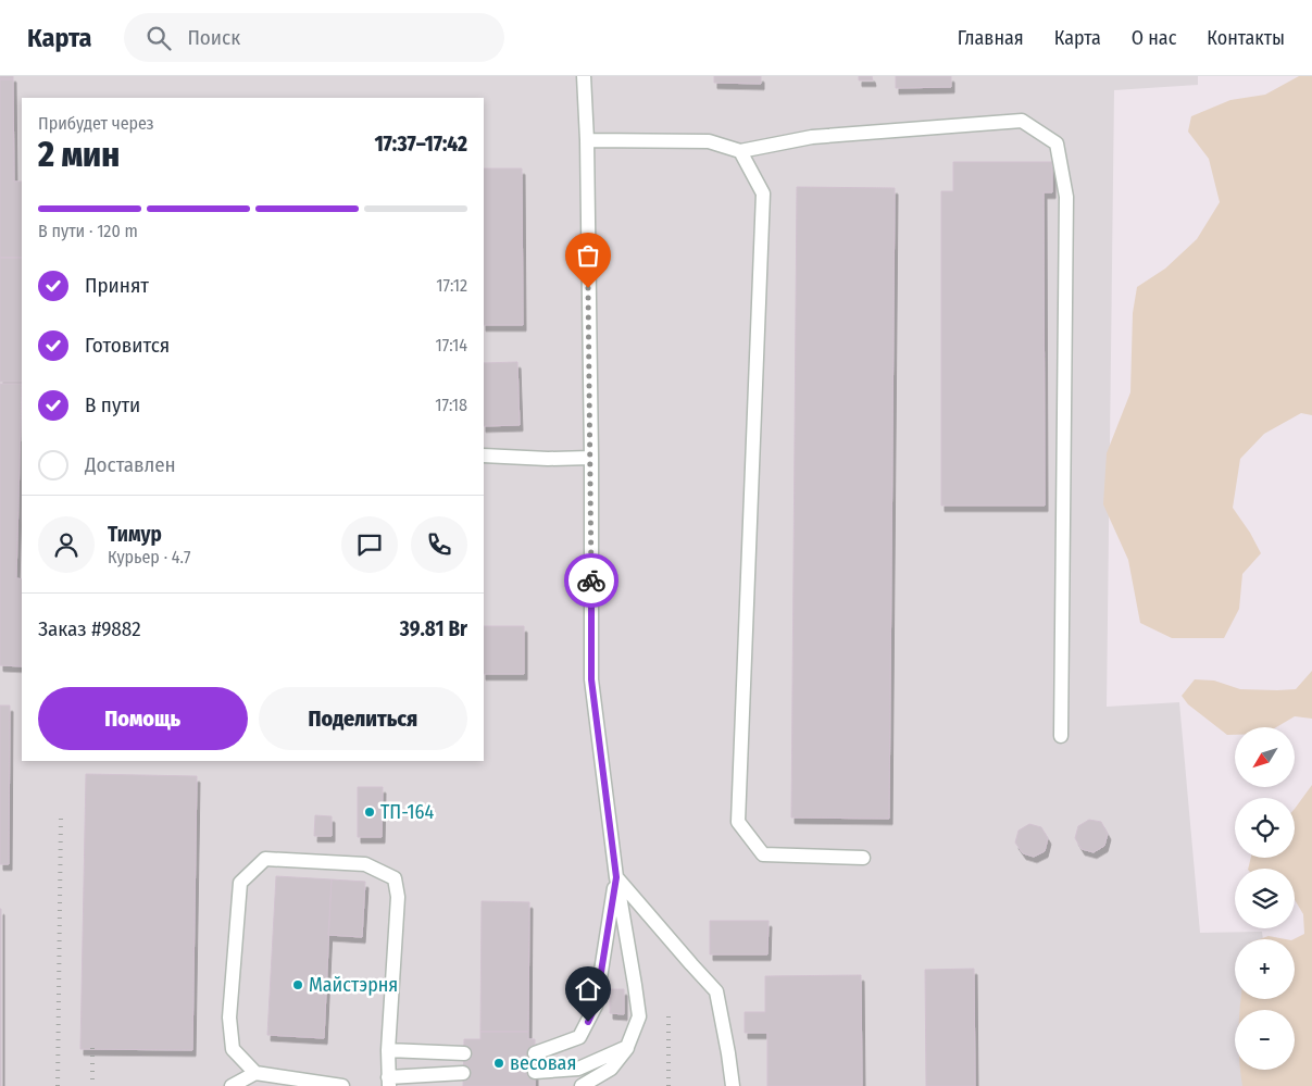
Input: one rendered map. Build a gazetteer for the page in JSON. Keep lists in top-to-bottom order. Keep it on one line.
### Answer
{"places":["ТП-164","Майстэрня","весовая"],"north":"bottom left","page":{"header":"Карта","search":"Поиск","nav":["Главная","Карта","О нас","Контакты"],"heading":["2 мин","Прибудет через","17:37–17:42"],"panel":["Тимур","Курьер · 4.7","Заказ #9882","39.81 Br"],"bar":"В пути · 120 m","list":[["Принят","17:12"],["Готовится","17:14"],["В пути","17:18"],"Доставлен"],"buttons":["Помощь","Поделиться"],"map_buttons":["+","−"]}}
